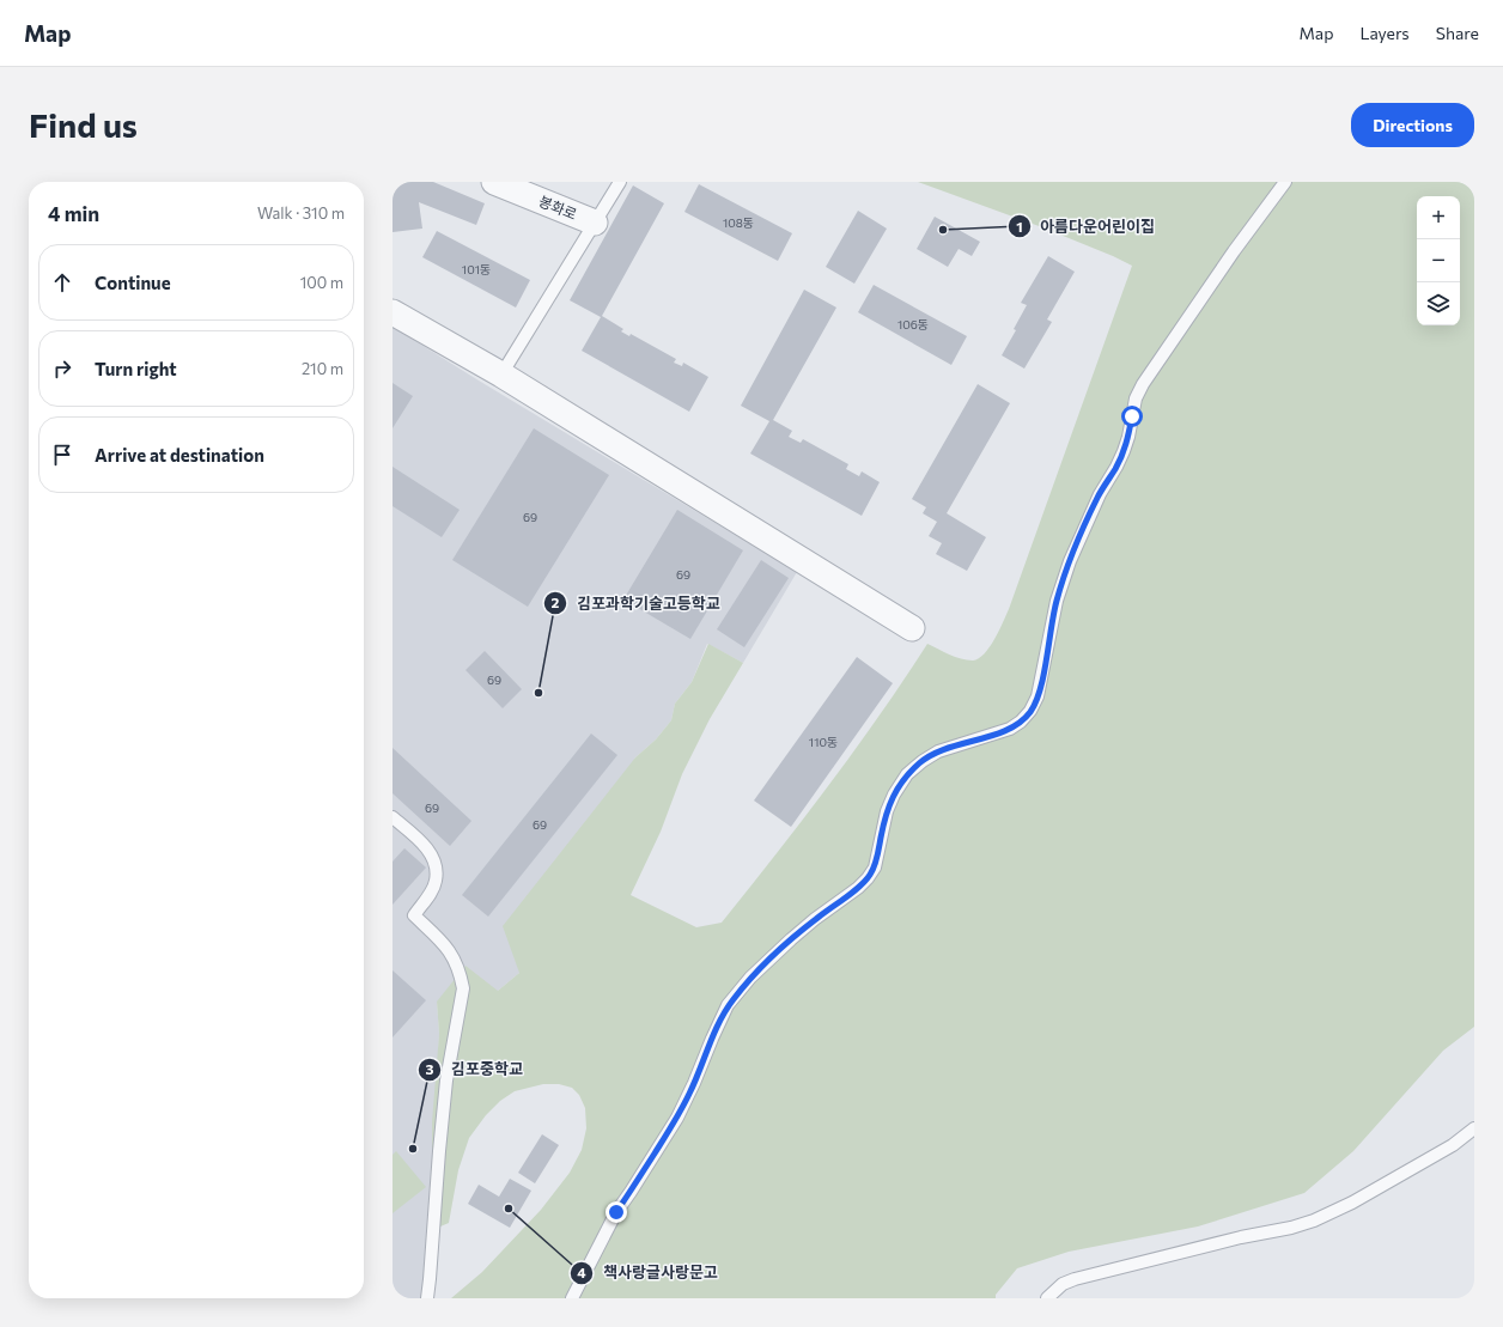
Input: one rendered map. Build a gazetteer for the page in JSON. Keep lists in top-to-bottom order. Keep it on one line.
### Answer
{"streets":{"street":["봉화로"]},"places":["아름다운어린이집","김포과학기술고등학교","김포중학교","책사랑글사랑문고"],"house_numbers":["108동","101동","106동","69","69","69","110동","69","69"],"page":{"header":"Map","nav":["Map","Layers","Share"],"buttons":"Directions","title":"Find us","heading":["4 min","Walk · 310 m"],"map_buttons":["+","−"],"list":[["Continue","100 m"],["Turn right","210 m"],"Arrive at destination"]}}
